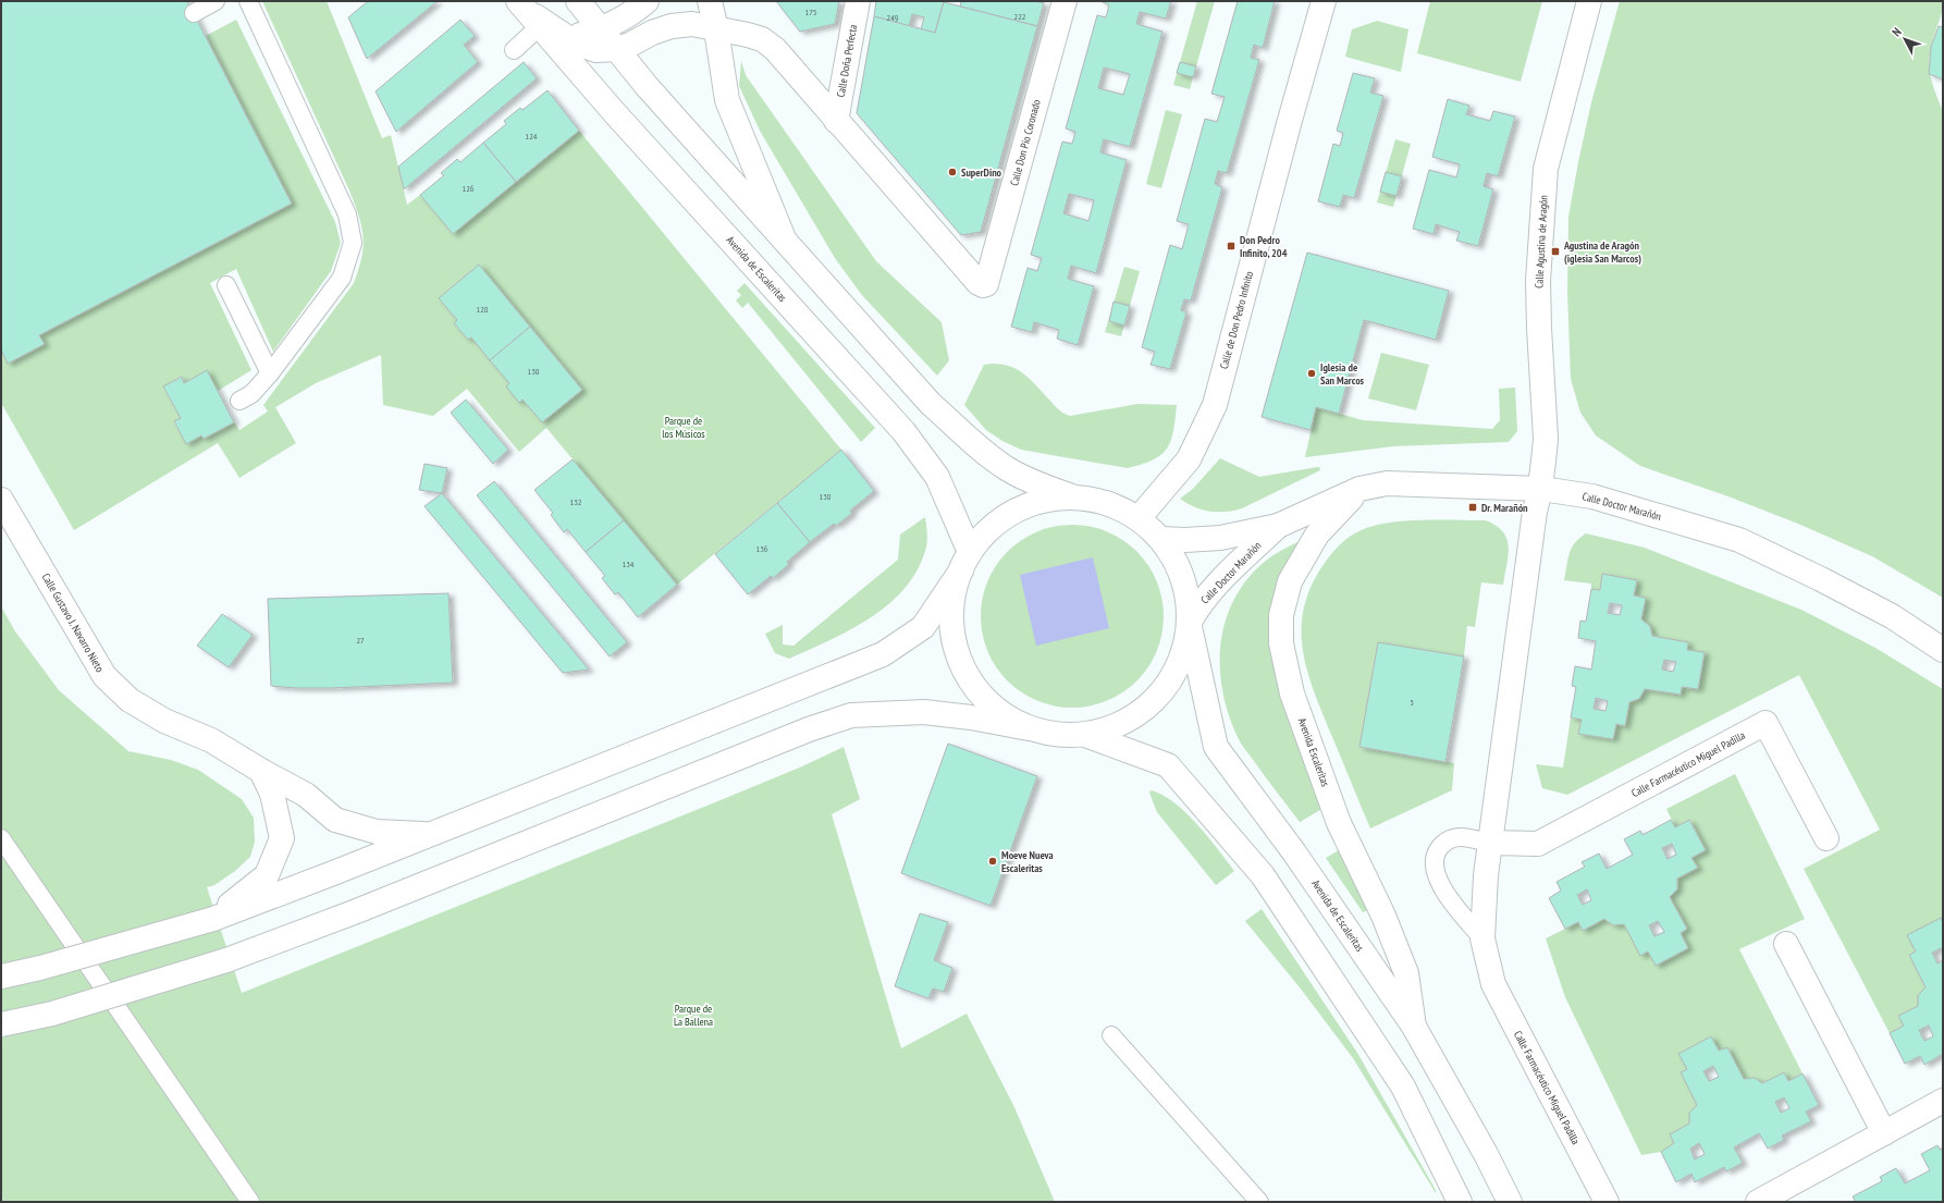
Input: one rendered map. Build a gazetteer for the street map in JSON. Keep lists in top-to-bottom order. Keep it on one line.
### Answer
{"streets":{"street":["Calle Doña Perfecta","Calle Don Pío Coronado","Calle Agustina de Aragón","Avenida de Escaleritas","Calle de Don Pedro Infinito","Calle Doctor Marañón","Calle Gustavo J. Navarro Nieto","Avenida Escaleritas","Calle Farmacéutico Miguel Padilla"]},"crossings":[["Calle Doña Perfecta","Calle Don Pío Coronado"],["Calle Agustina de Aragón","Calle Doctor Marañón"],["Calle Agustina de Aragón","Calle Farmacéutico Miguel Padilla"],["Avenida de Escaleritas","Calle Doctor Marañón"],["Avenida de Escaleritas","Avenida Escaleritas"],["Calle Doctor Marañón","Avenida Escaleritas"],["Calle Doctor Marañón","Calle Farmacéutico Miguel Padilla"]],"parks":["Parque de los Músicos","Parque de La Ballena"],"places":{"other":["SuperDino","Iglesia de San Marcos","Moeve Nueva Escaleritas"],"transit":["Don Pedro Infinito, 204","Agustina de Aragón (iglesia San Marcos)","Dr. Marañón"]},"house_numbers":["175","222","249","124","126","128","130","138","132","136","134","27","5"],"north":"top left"}
